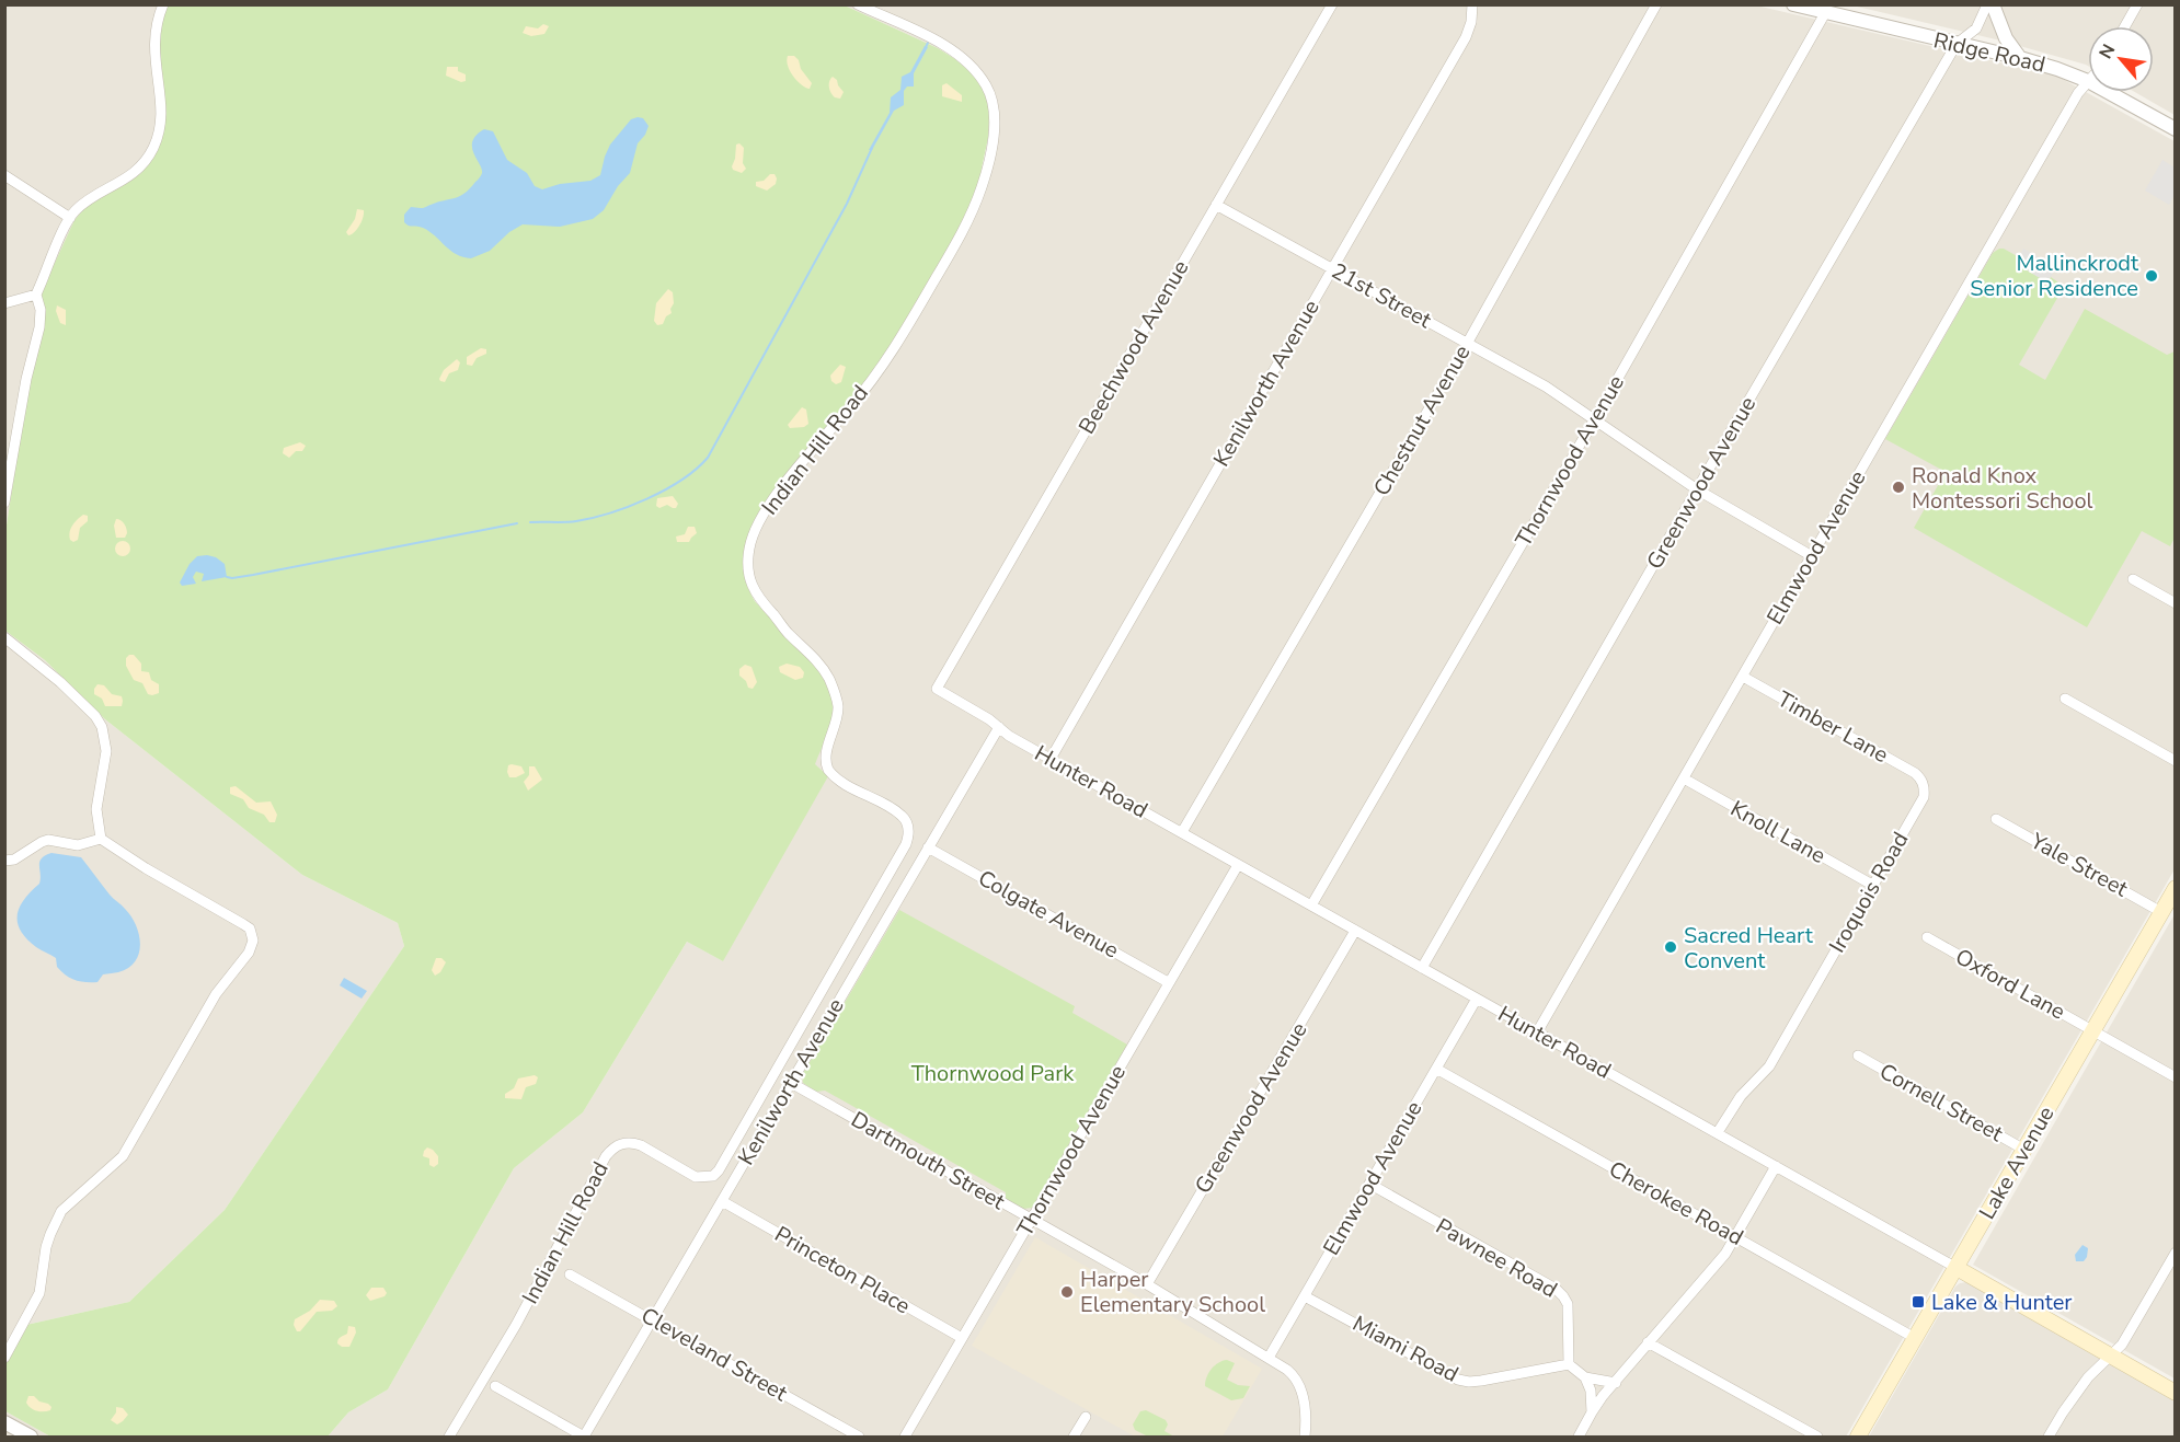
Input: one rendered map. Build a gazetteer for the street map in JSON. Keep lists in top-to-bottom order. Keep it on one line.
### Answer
{"streets":{"main road":["Hunter Road","Lake Avenue"],"street":["Ridge Road","21st Street","Beechwood Avenue","Kenilworth Avenue","Chestnut Avenue","Indian Hill Road","Thornwood Avenue","Greenwood Avenue","Elmwood Avenue","Timber Lane","Knoll Lane","Yale Street","Iroquois Road","Colgate Avenue","Oxford Lane","Cornell Street","Dartmouth Street","Cherokee Road","Pawnee Road","Princeton Place","Miami Road","Cleveland Street"]},"crossings":[["Ridge Road","Thornwood Avenue"],["Ridge Road","Greenwood Avenue"],["Ridge Road","Elmwood Avenue"],["21st Street","Beechwood Avenue"],["21st Street","Kenilworth Avenue"],["21st Street","Chestnut Avenue"],["21st Street","Thornwood Avenue"],["21st Street","Greenwood Avenue"],["21st Street","Elmwood Avenue"],["Beechwood Avenue","Hunter Road"],["Kenilworth Avenue","Hunter Road"],["Kenilworth Avenue","Colgate Avenue"],["Kenilworth Avenue","Dartmouth Street"],["Kenilworth Avenue","Princeton Place"],["Kenilworth Avenue","Cleveland Street"],["Chestnut Avenue","Hunter Road"],["Thornwood Avenue","Hunter Road"],["Thornwood Avenue","Colgate Avenue"],["Thornwood Avenue","Dartmouth Street"],["Thornwood Avenue","Princeton Place"],["Greenwood Avenue","Hunter Road"],["Greenwood Avenue","Dartmouth Street"],["Elmwood Avenue","Timber Lane"],["Elmwood Avenue","Hunter Road"],["Elmwood Avenue","Knoll Lane"],["Elmwood Avenue","Dartmouth Street"],["Elmwood Avenue","Cherokee Road"],["Elmwood Avenue","Pawnee Road"],["Elmwood Avenue","Miami Road"],["Timber Lane","Iroquois Road"],["Hunter Road","Iroquois Road"],["Hunter Road","Lake Avenue"],["Knoll Lane","Iroquois Road"],["Yale Street","Lake Avenue"],["Oxford Lane","Lake Avenue"],["Cornell Street","Lake Avenue"],["Lake Avenue","Cherokee Road"],["Pawnee Road","Miami Road"]],"parks":["Thornwood Park"],"places":{"other":["Mallinckrodt Senior Residence","Ronald Knox Montessori School","Sacred Heart Convent","Harper Elementary School"],"transit":["Lake & Hunter"]},"north":"top left"}
